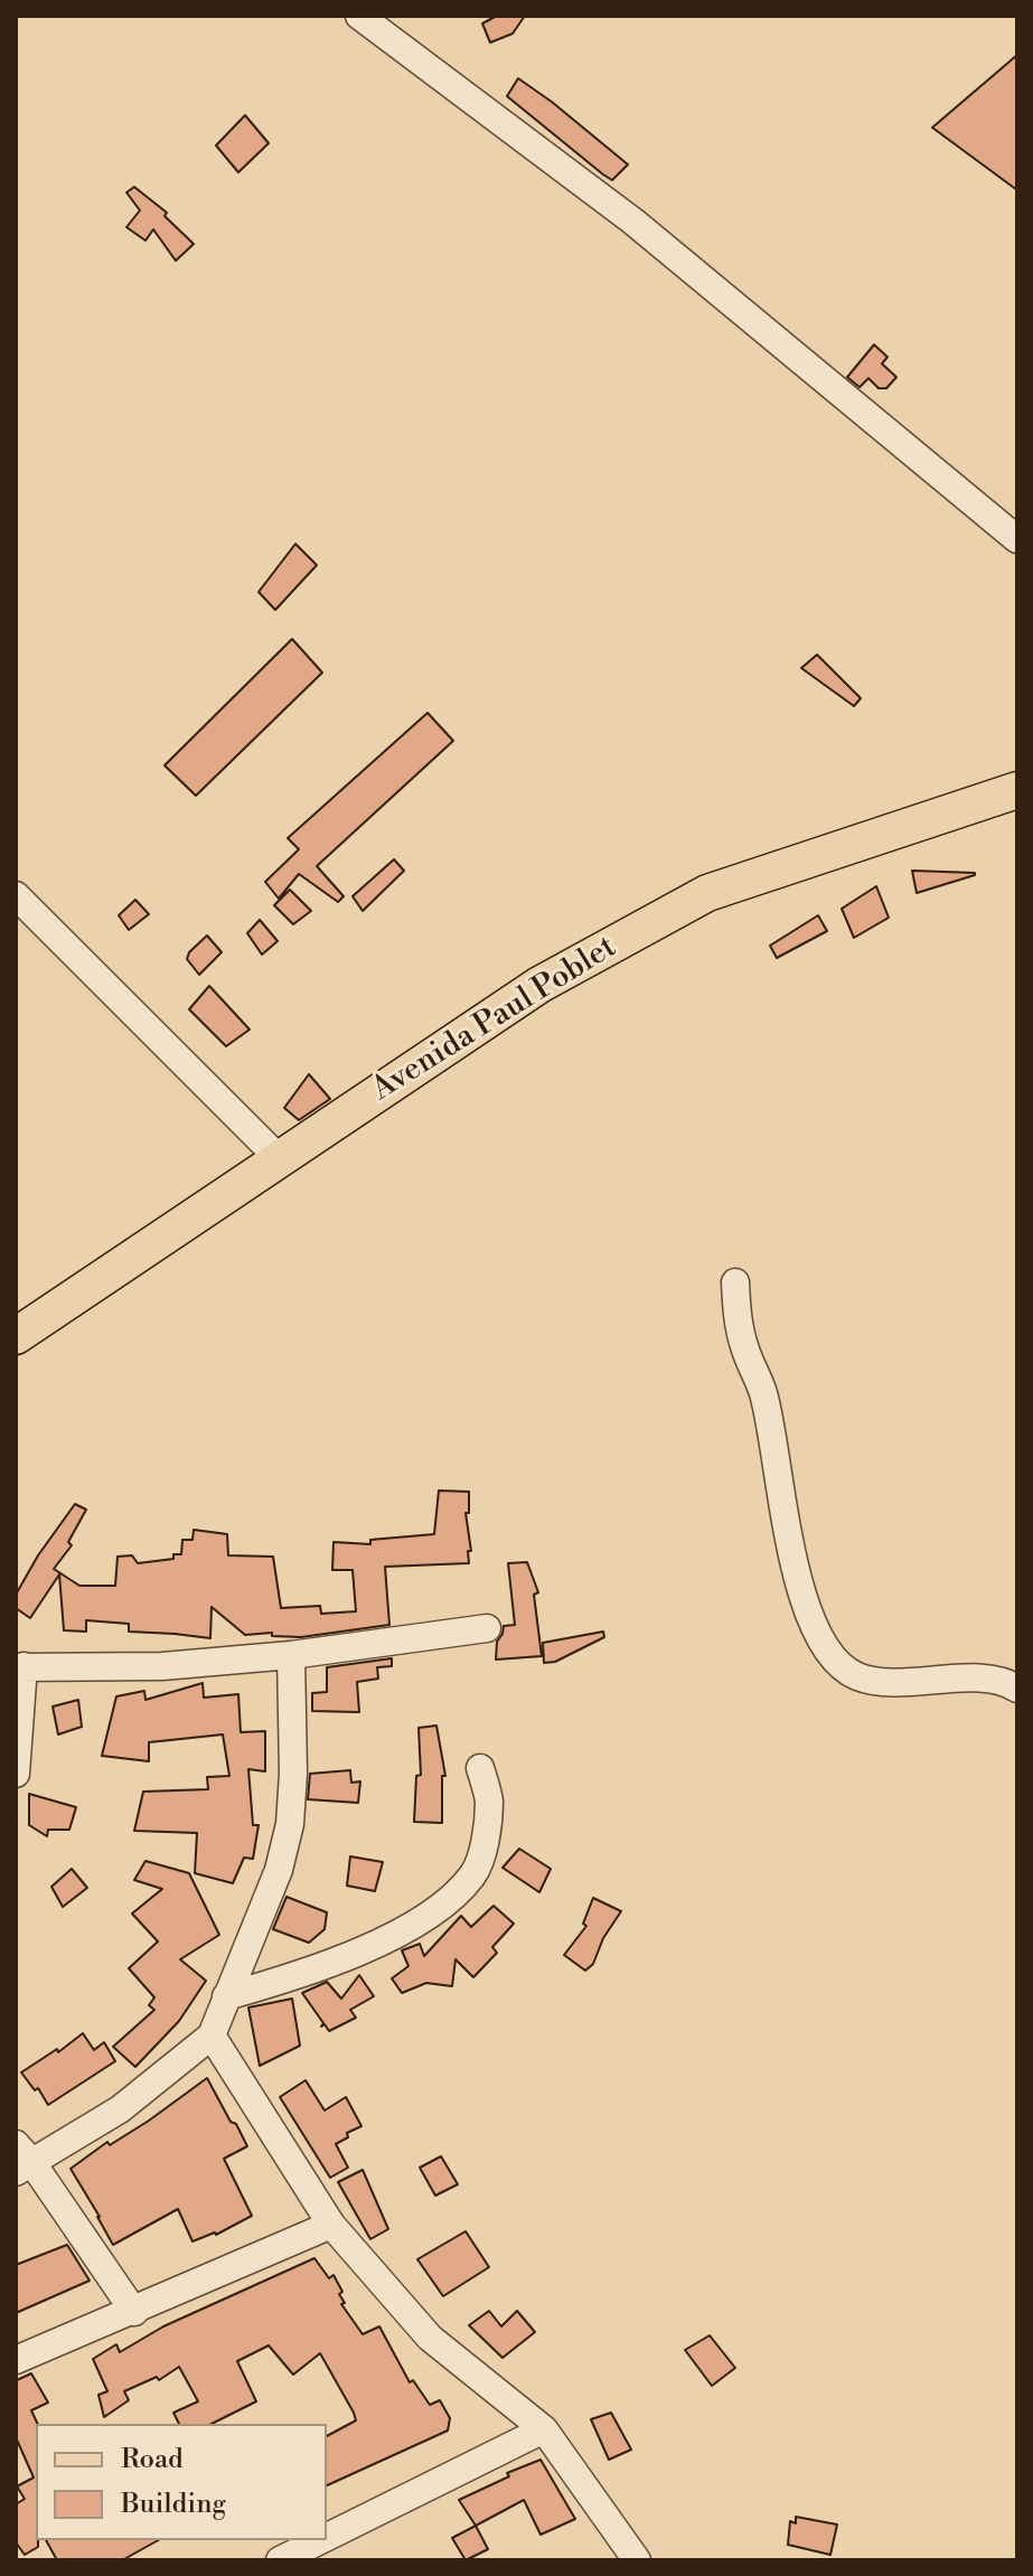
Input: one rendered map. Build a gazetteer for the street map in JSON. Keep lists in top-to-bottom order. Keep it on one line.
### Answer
{"streets":{"main road":["Avenida Paul Poblet"]},"legend":["Road","Building"]}
